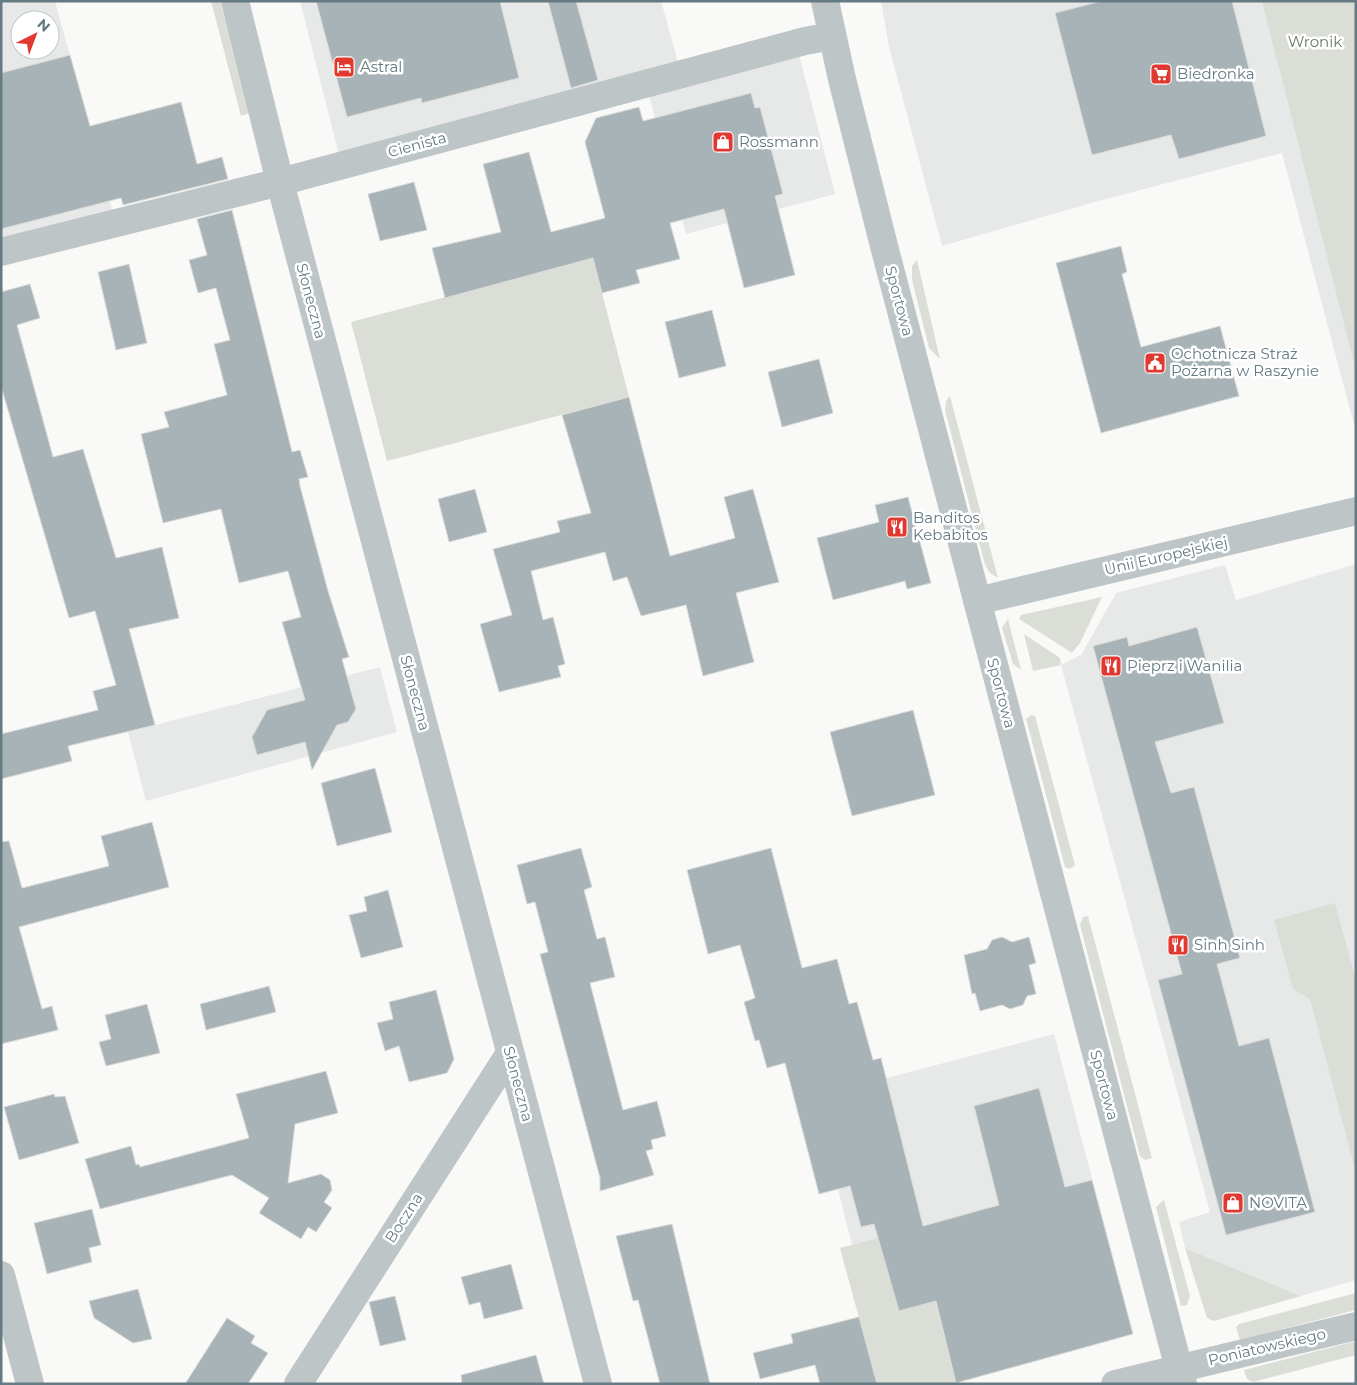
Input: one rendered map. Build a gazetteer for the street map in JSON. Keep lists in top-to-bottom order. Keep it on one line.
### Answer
{"streets":{"street":["Cienista","Słoneczna","Sportowa","Unii Europejskiej","Boczna","Poniatowskiego"]},"crossings":[["Cienista","Słoneczna"],["Cienista","Sportowa"],["Słoneczna","Boczna"],["Sportowa","Unii Europejskiej"],["Sportowa","Poniatowskiego"]],"parks":["Wronik"],"places":{"hotel":["Astral"],"supermarket":["Biedronka"],"shop":["Rossmann","NOVITA"],"public building":["Ochotnicza Straż Pożarna w Raszynie"],"restaurant":["Banditos Kebabitos","Pieprz i Wanilia","Sinh Sinh"]},"north":"top right"}
